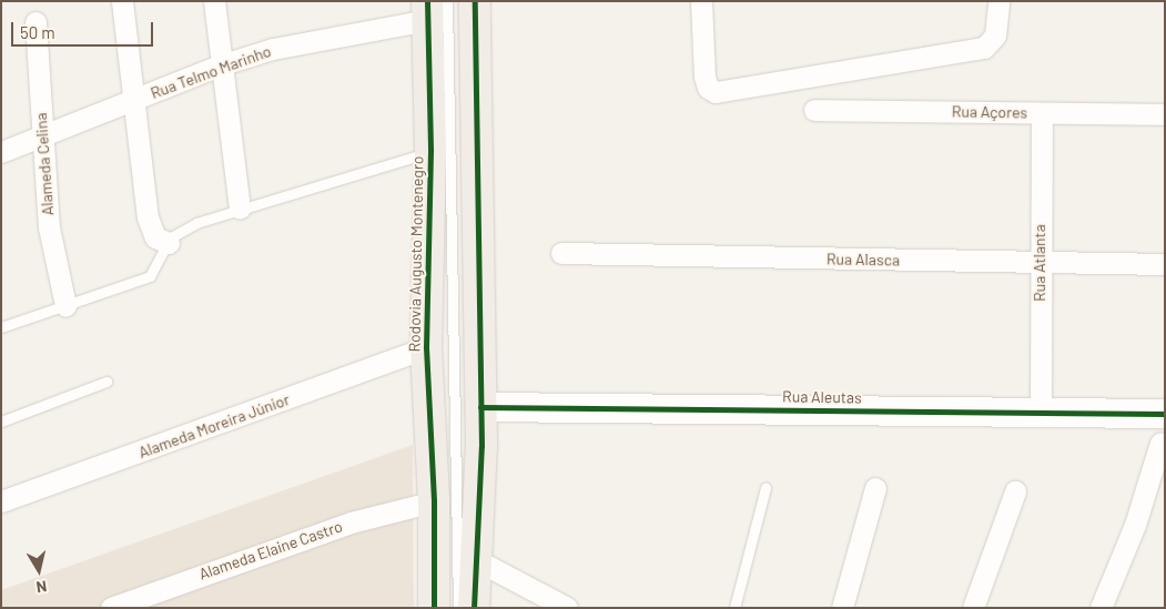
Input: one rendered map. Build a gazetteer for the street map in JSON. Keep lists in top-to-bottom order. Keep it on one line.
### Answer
{"streets":{"main road":["Rodovia Augusto Montenegro"],"street":["Rua Telmo Marinho","Rua Açores","Alameda Celina","Rua Alasca","Rua Atlanta","Rua Aleutas","Alameda Moreira Júnior","Alameda Elaine Castro"]},"crossings":[["Rua Telmo Marinho","Alameda Celina"],["Rua Telmo Marinho","Rodovia Augusto Montenegro"],["Rua Açores","Rua Atlanta"],["Rodovia Augusto Montenegro","Alameda Moreira Júnior"],["Rodovia Augusto Montenegro","Alameda Elaine Castro"],["Rua Alasca","Rua Atlanta"],["Rua Atlanta","Rua Aleutas"]],"scale_bar":"50 m","north":"bottom"}
